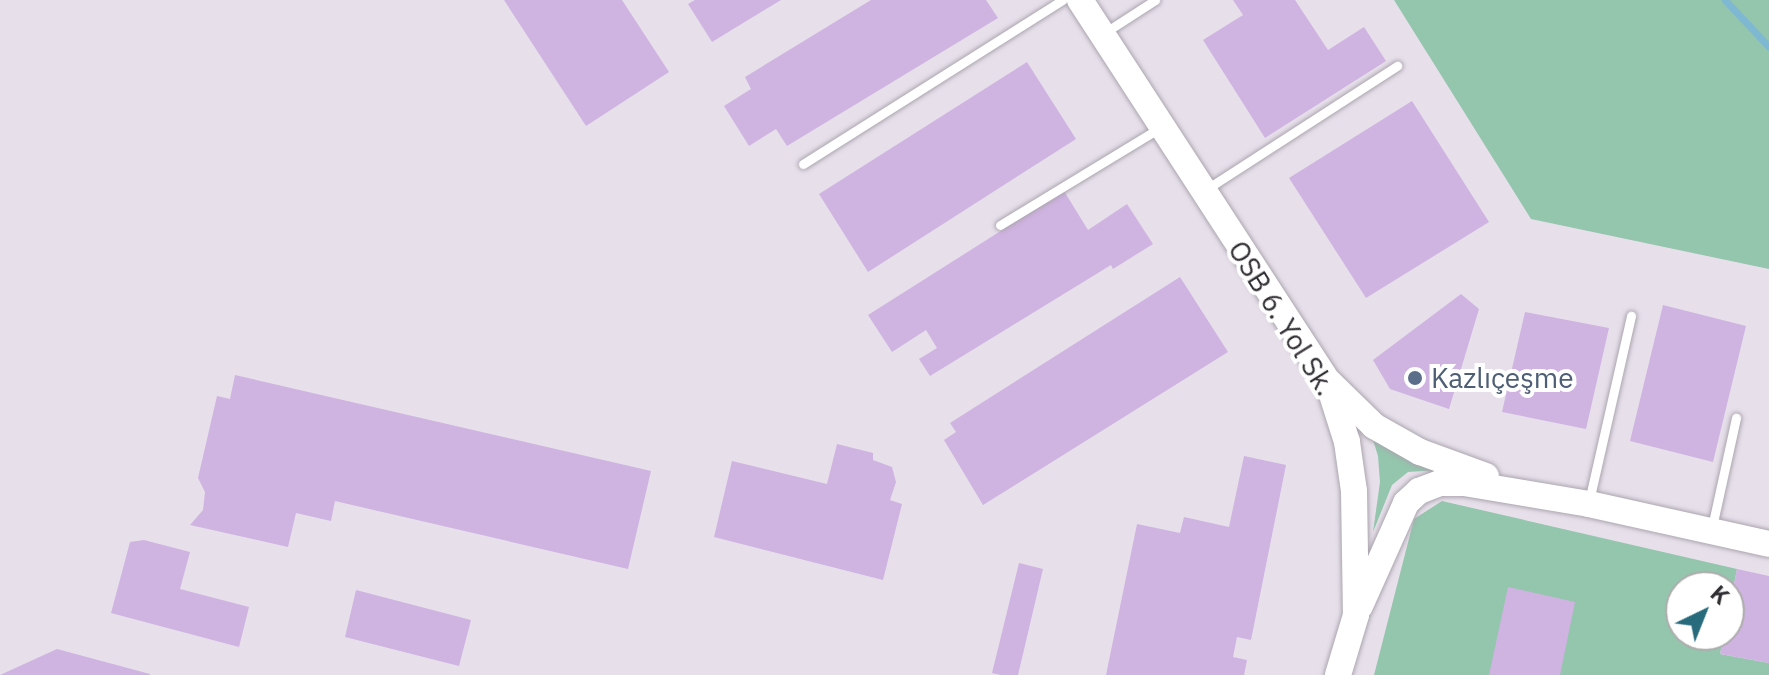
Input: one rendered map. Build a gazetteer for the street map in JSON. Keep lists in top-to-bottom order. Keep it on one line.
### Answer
{"streets":{"main road":["OSB 6. Yol Sk."]},"places":["Kazlıçeşme"],"north":"top right"}
